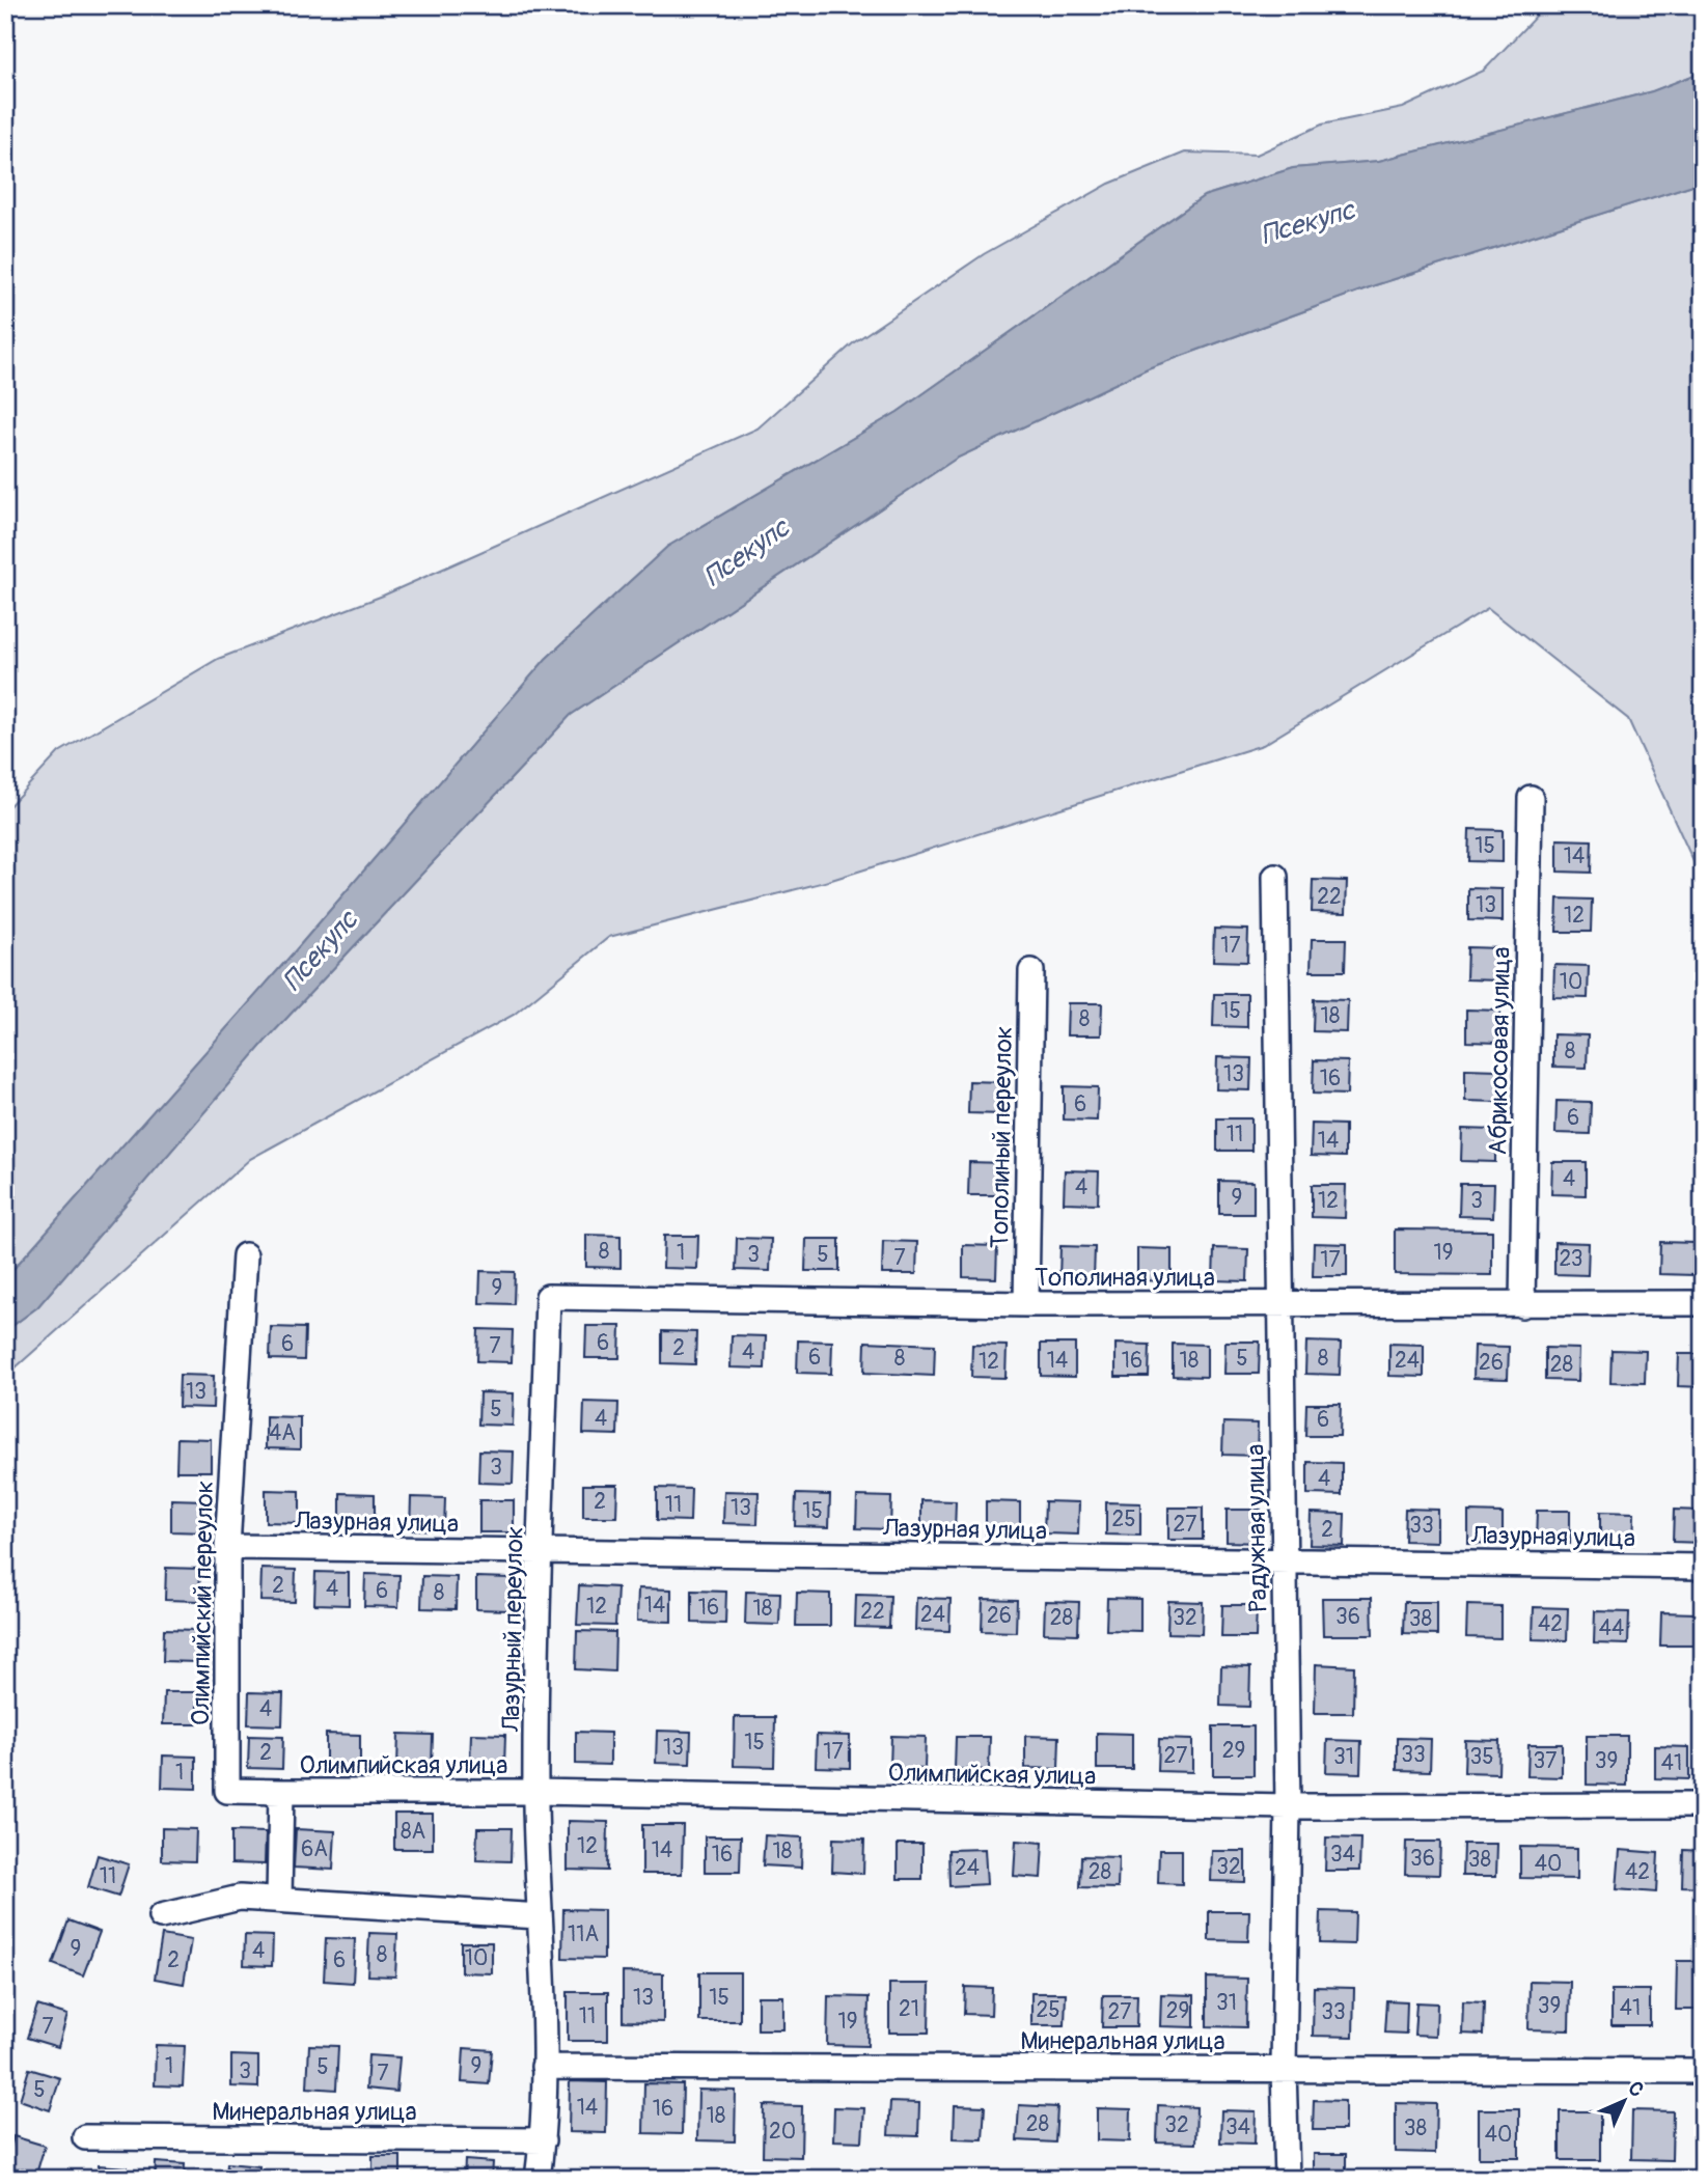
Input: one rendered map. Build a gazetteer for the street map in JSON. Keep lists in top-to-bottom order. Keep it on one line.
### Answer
{"streets":{"street":["Абрикосовая улица","Тополиный переулок","Тополиная улица","Лазурная улица","Радужная улица","Олимпийский переулок","Лазурный переулок","Олимпийская улица","Минеральная улица"]},"crossings":[["Абрикосовая улица","Тополиная улица"],["Тополиный переулок","Тополиная улица"],["Тополиная улица","Радужная улица"],["Тополиная улица","Лазурный переулок"],["Лазурная улица","Радужная улица"],["Лазурная улица","Олимпийский переулок"],["Лазурная улица","Лазурный переулок"],["Радужная улица","Олимпийская улица"],["Радужная улица","Минеральная улица"],["Олимпийский переулок","Олимпийская улица"],["Лазурный переулок","Олимпийская улица"],["Лазурный переулок","Минеральная улица"]],"water":["Псекупс"],"house_numbers":["15","14","22","13","12","17","10","15","18","8","8","13","16","6","6","11","14","4","4","9","12","3","8","1","19","3","5","7","23","17","9","6","6","7","2","4","6","8","5","8","14","16","18","24","12","26","28","13","5","4","6","4А","3","4","2","11","13","15","25","27","33","2","2","4","6","8","14","12","16","18","22","24","26","36","28","32","38","42","44","4","15","13","29","17","2","33","27","31","35","37","39","41","1","8А","12","6А","14","18","16","34","36","38","40","32","24","28","42","11","11А","9","4","8","10","2","6","13","15","31","39","41","21","25","29","27","33","11","19","7","1","9","5","3","7","5","14","16","18","28","32","34","38","20","40"],"north":"top right"}
